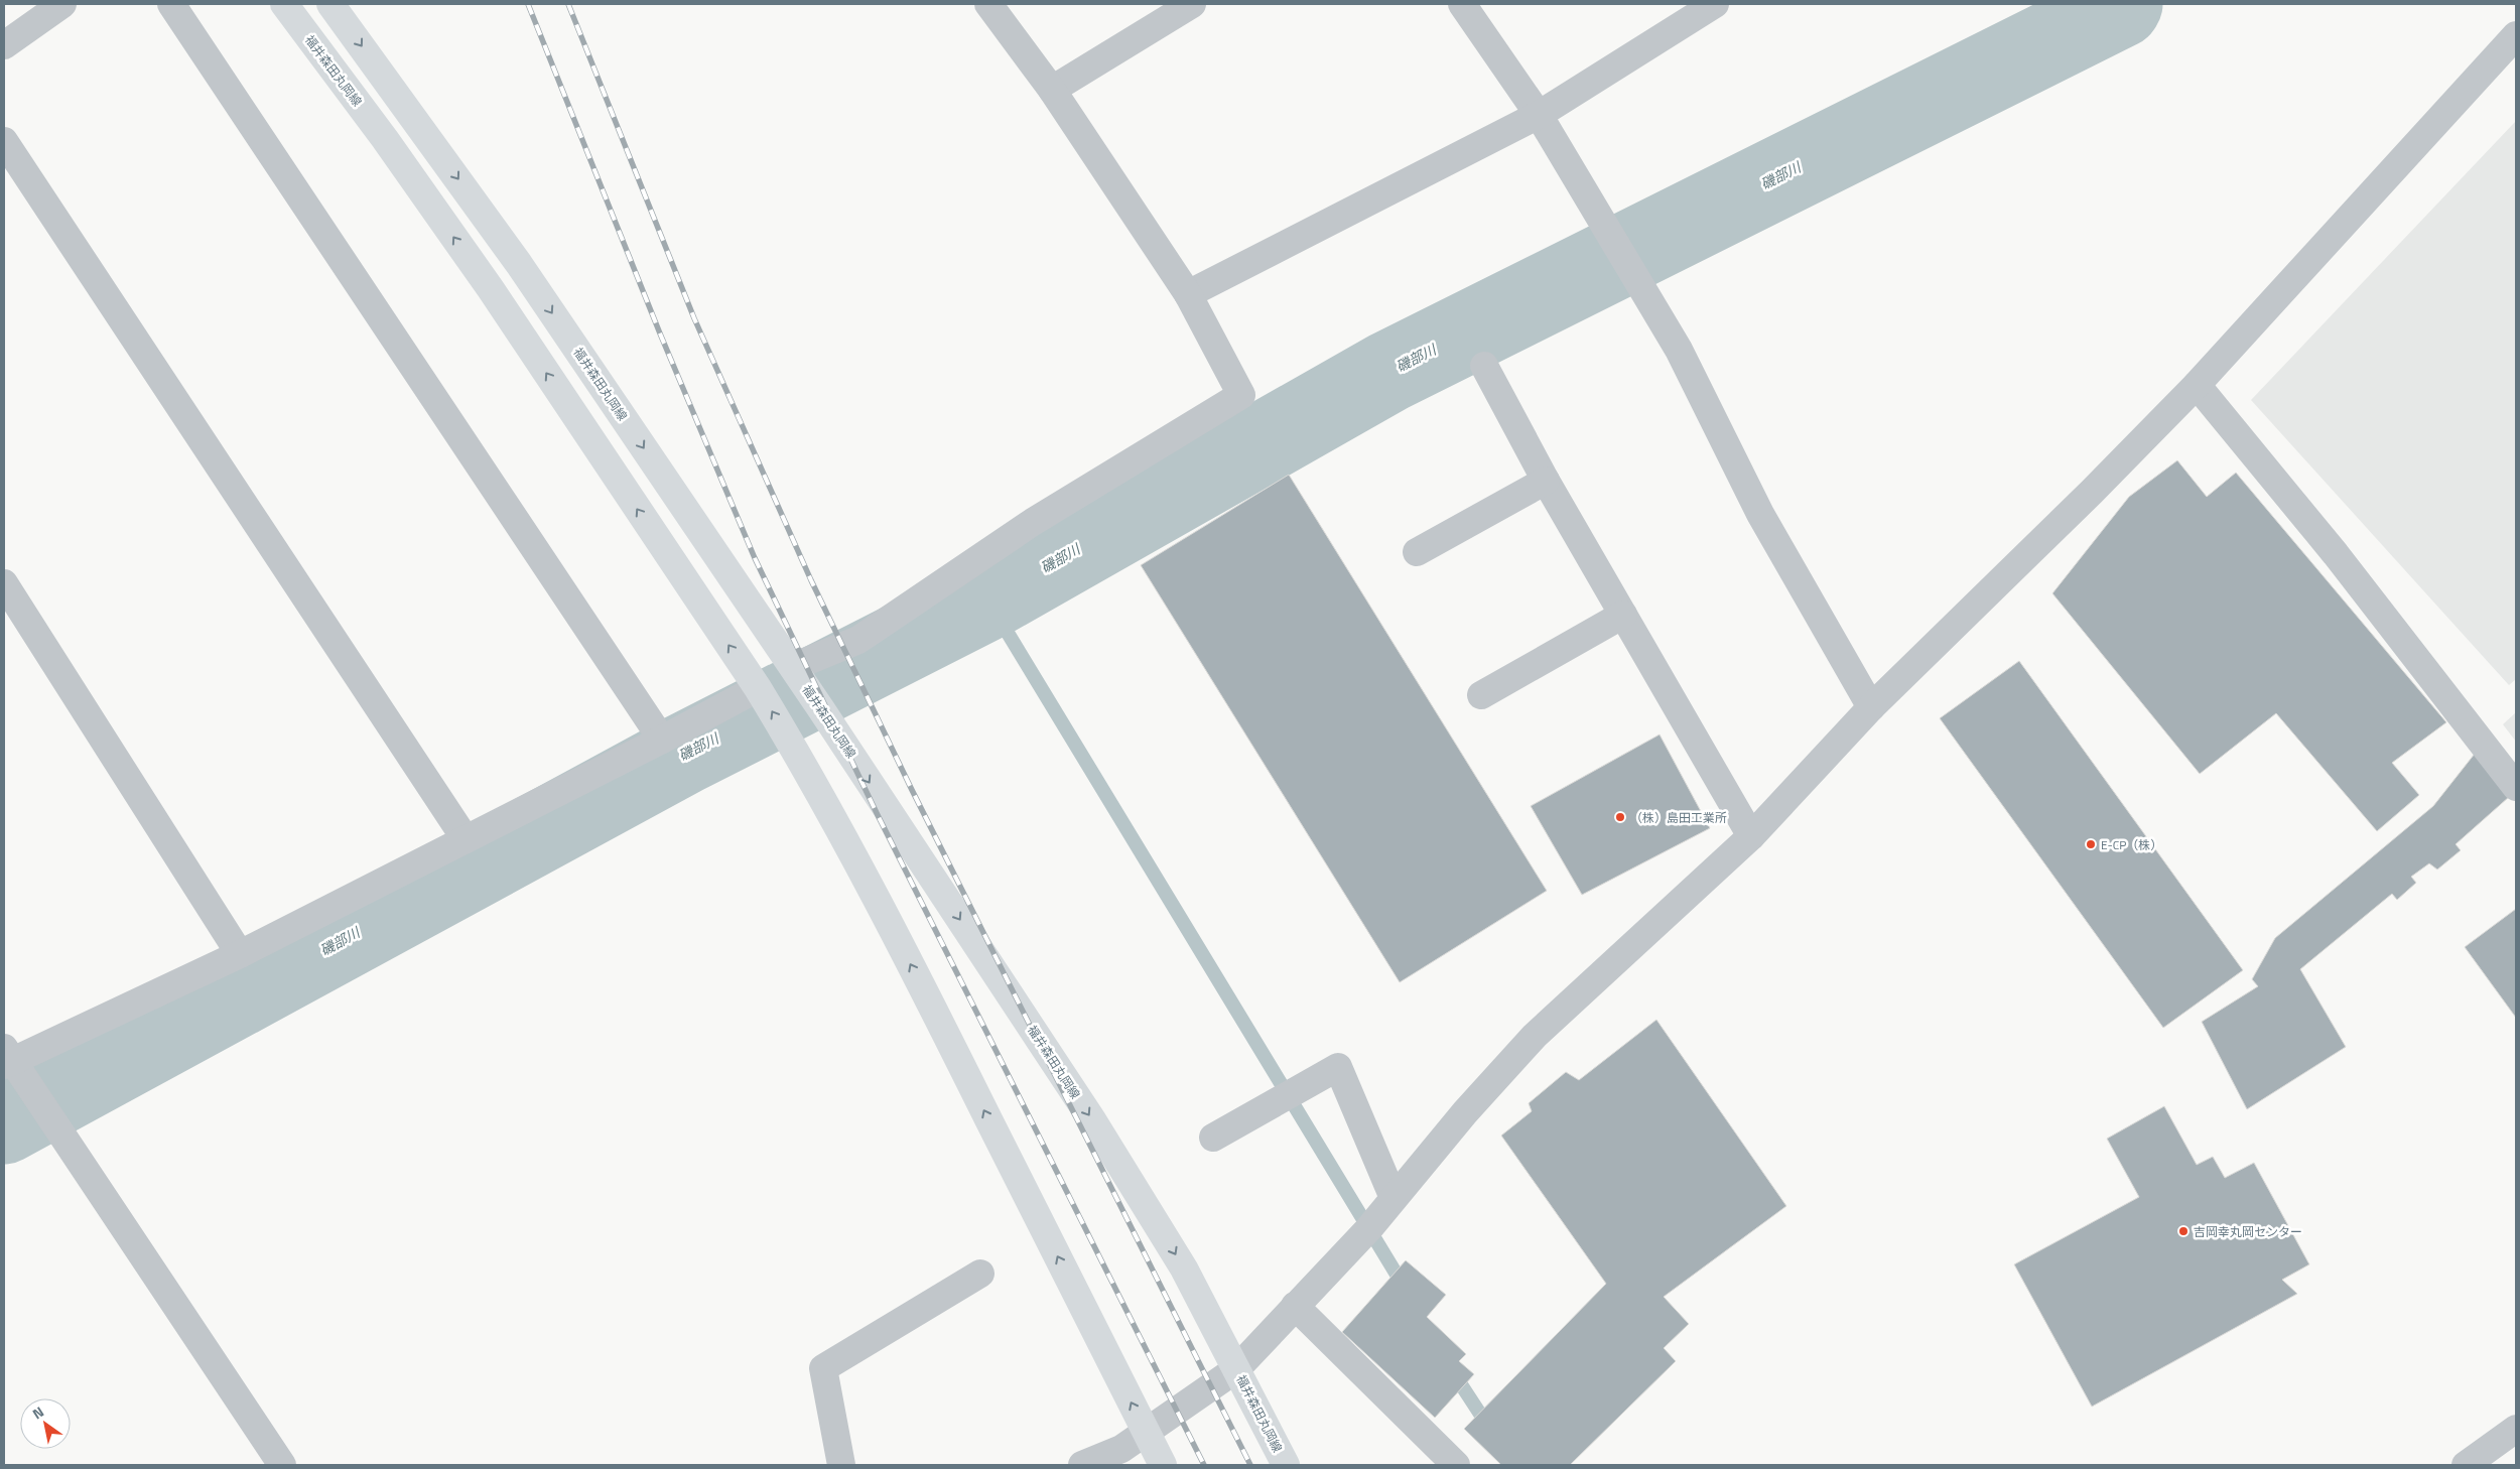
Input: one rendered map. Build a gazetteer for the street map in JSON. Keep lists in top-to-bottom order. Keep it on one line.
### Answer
{"streets":{"main road":["福井森田丸岡線"]},"water":["磯部川"],"places":["（株）島田工業所","E-CP（株）","吉岡幸丸岡センター"],"north":"top left"}
